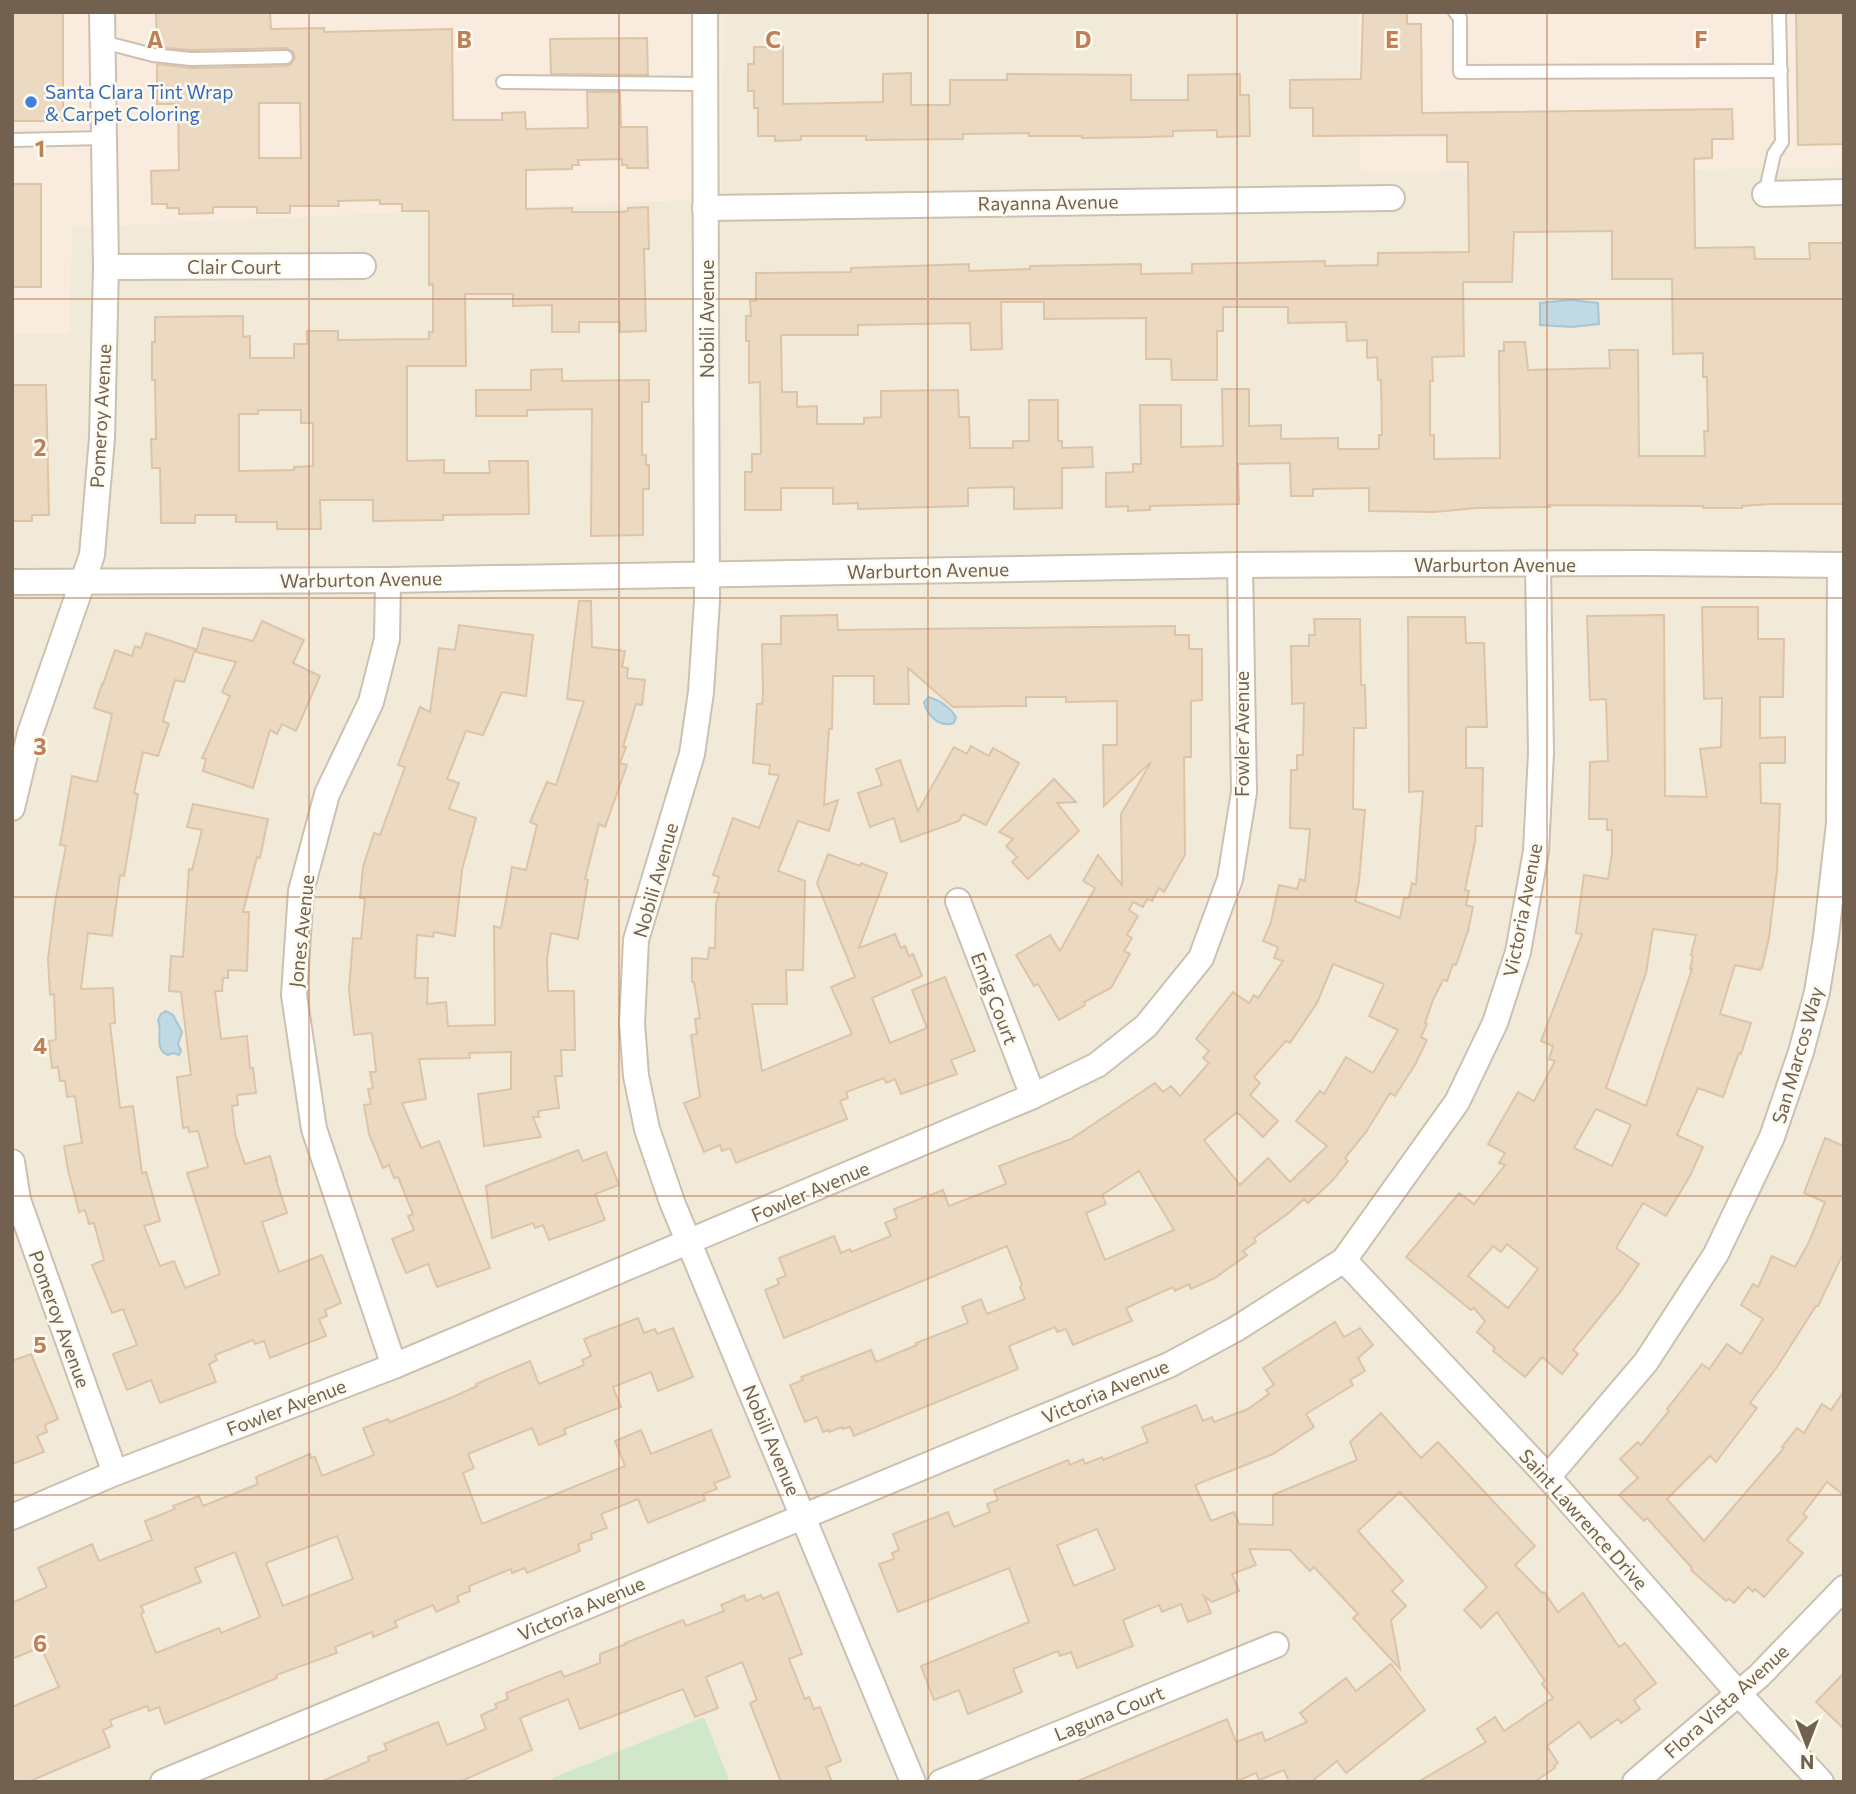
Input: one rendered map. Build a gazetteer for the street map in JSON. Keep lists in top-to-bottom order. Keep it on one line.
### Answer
{"streets":{"street":["Rayanna Avenue","Clair Court","Nobili Avenue","Pomeroy Avenue","Warburton Avenue","Fowler Avenue","Victoria Avenue","Jones Avenue","Emig Court","San Marcos Way","Saint Lawrence Drive","Flora Vista Avenue","Laguna Court"]},"crossings":[["Rayanna Avenue","Nobili Avenue"],["Clair Court","Pomeroy Avenue"],["Nobili Avenue","Warburton Avenue"],["Nobili Avenue","Fowler Avenue"],["Nobili Avenue","Victoria Avenue"],["Pomeroy Avenue","Warburton Avenue"],["Pomeroy Avenue","Fowler Avenue"],["Warburton Avenue","Fowler Avenue"],["Warburton Avenue","Victoria Avenue"],["Warburton Avenue","Jones Avenue"],["Warburton Avenue","San Marcos Way"],["Fowler Avenue","Jones Avenue"],["Fowler Avenue","Emig Court"],["Victoria Avenue","Saint Lawrence Drive"],["San Marcos Way","Saint Lawrence Drive"],["Saint Lawrence Drive","Flora Vista Avenue"]],"places":["Santa Clara Tint Wrap & Carpet Coloring"],"north":"bottom","grid":{"columns":["A","B","C","D","E","F"],"rows":["1","2","3","4","5","6"]}}
